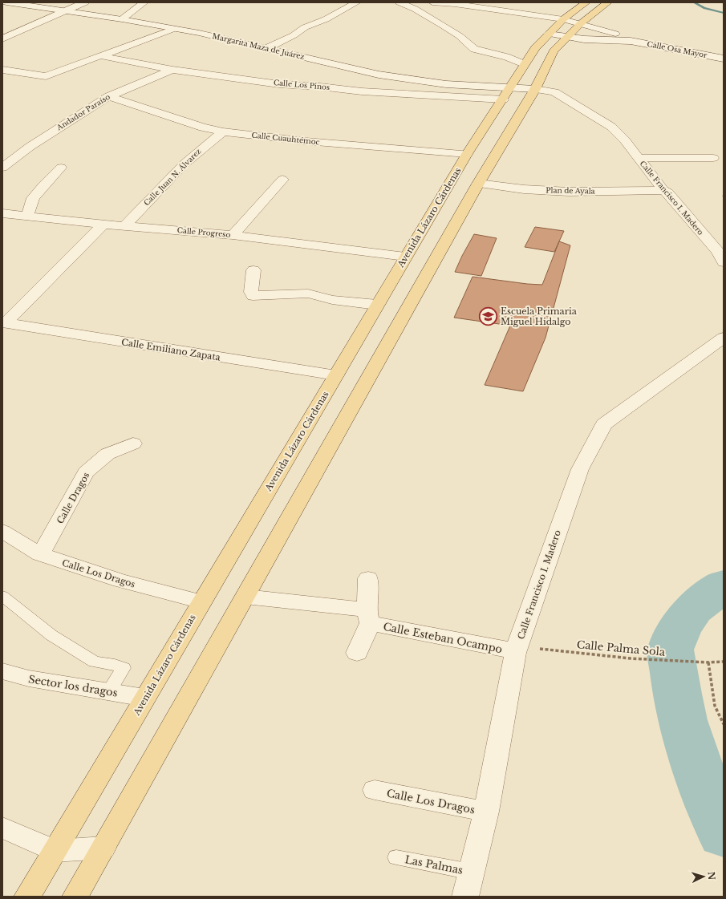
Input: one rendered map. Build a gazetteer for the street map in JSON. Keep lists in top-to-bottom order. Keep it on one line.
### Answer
{"streets":{"main road":["Avenida Lázaro Cárdenas"],"street":["Margarita Maza de Juárez","Calle Osa Mayor","Calle Los Pinos","Andador Paraíso","Calle Cuauhtémoc","Calle Juan N. Álvarez","Plan de Ayala","Calle Francisco I. Madero","Calle Progreso","Calle Emiliano Zapata","Calle Dragos","Calle Los Dragos","Calle Esteban Ocampo","Sector los dragos"],"lane":["Las Palmas"],"path":["Calle Palma Sola"]},"crossings":[["Margarita Maza de Juárez","Calle Los Pinos"],["Margarita Maza de Juárez","Calle Francisco I. Madero"],["Margarita Maza de Juárez","Avenida Lázaro Cárdenas"],["Calle Osa Mayor","Avenida Lázaro Cárdenas"],["Calle Los Pinos","Andador Paraíso"],["Calle Los Pinos","Calle Francisco I. Madero"],["Calle Los Pinos","Avenida Lázaro Cárdenas"],["Andador Paraíso","Calle Cuauhtémoc"],["Calle Cuauhtémoc","Calle Juan N. Álvarez"],["Calle Cuauhtémoc","Avenida Lázaro Cárdenas"],["Calle Juan N. Álvarez","Calle Progreso"],["Plan de Ayala","Calle Francisco I. Madero"],["Calle Francisco I. Madero","Avenida Lázaro Cárdenas"],["Calle Francisco I. Madero","Calle Los Dragos"],["Calle Francisco I. Madero","Calle Esteban Ocampo"],["Calle Francisco I. Madero","Calle Palma Sola"],["Calle Francisco I. Madero","Las Palmas"],["Avenida Lázaro Cárdenas","Calle Progreso"],["Avenida Lázaro Cárdenas","Calle Emiliano Zapata"],["Avenida Lázaro Cárdenas","Calle Los Dragos"],["Avenida Lázaro Cárdenas","Sector los dragos"],["Calle Progreso","Calle Emiliano Zapata"],["Calle Dragos","Calle Los Dragos"],["Calle Esteban Ocampo","Calle Palma Sola"]],"places":{"school or university":["Escuela Primaria Miguel Hidalgo"]},"north":"right"}
